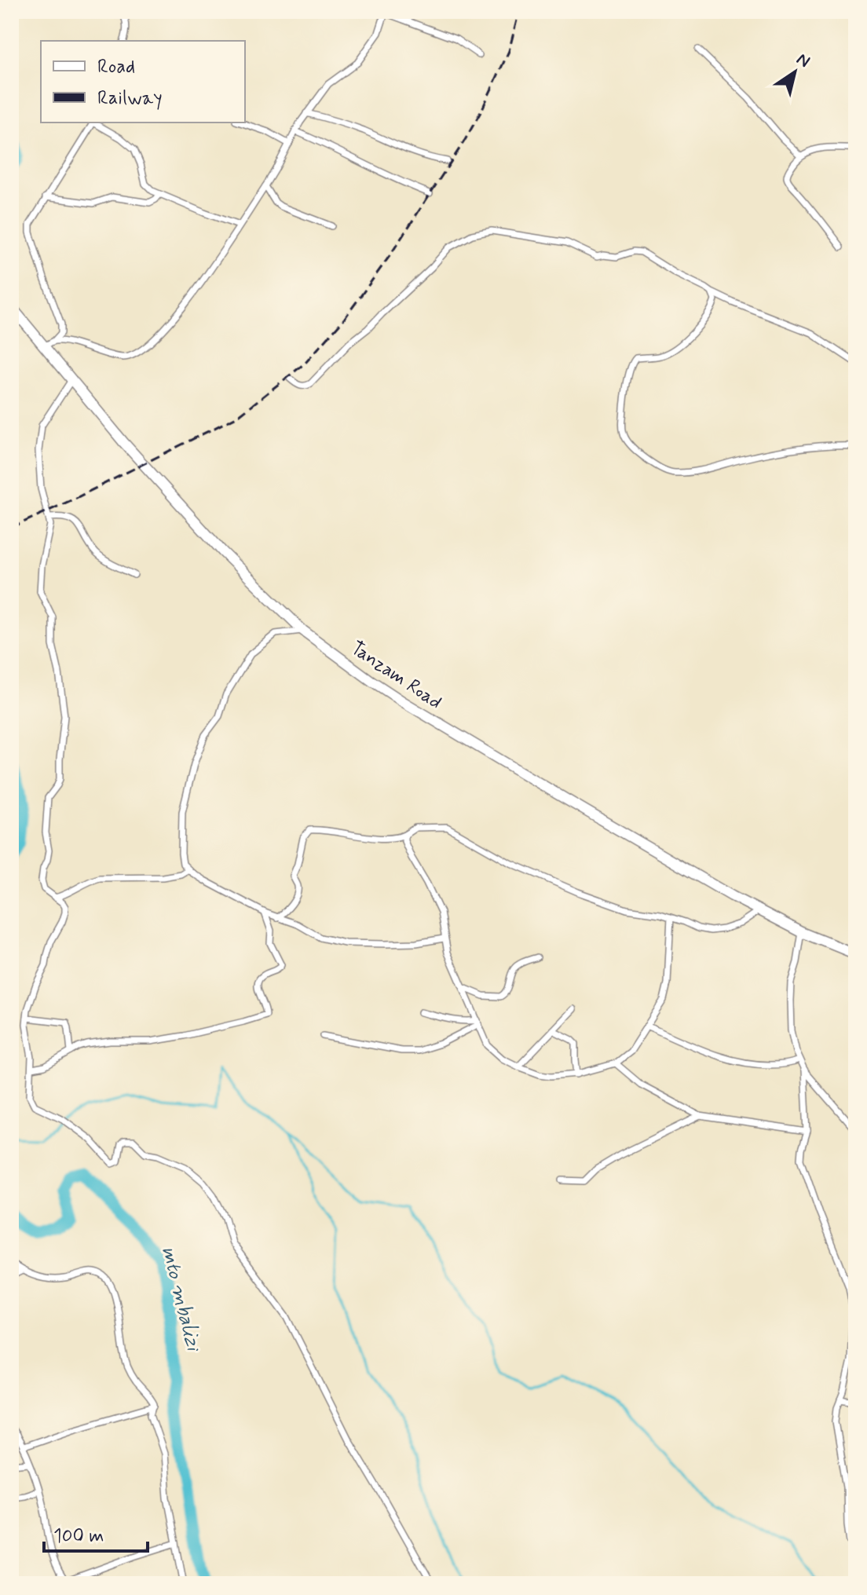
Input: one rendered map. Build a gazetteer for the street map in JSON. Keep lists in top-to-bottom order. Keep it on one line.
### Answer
{"streets":{"highway":["Tanzam Road"]},"water":["mto mbalizi"],"legend":["Road","Railway"],"scale_bar":"100 m","north":"top right"}
